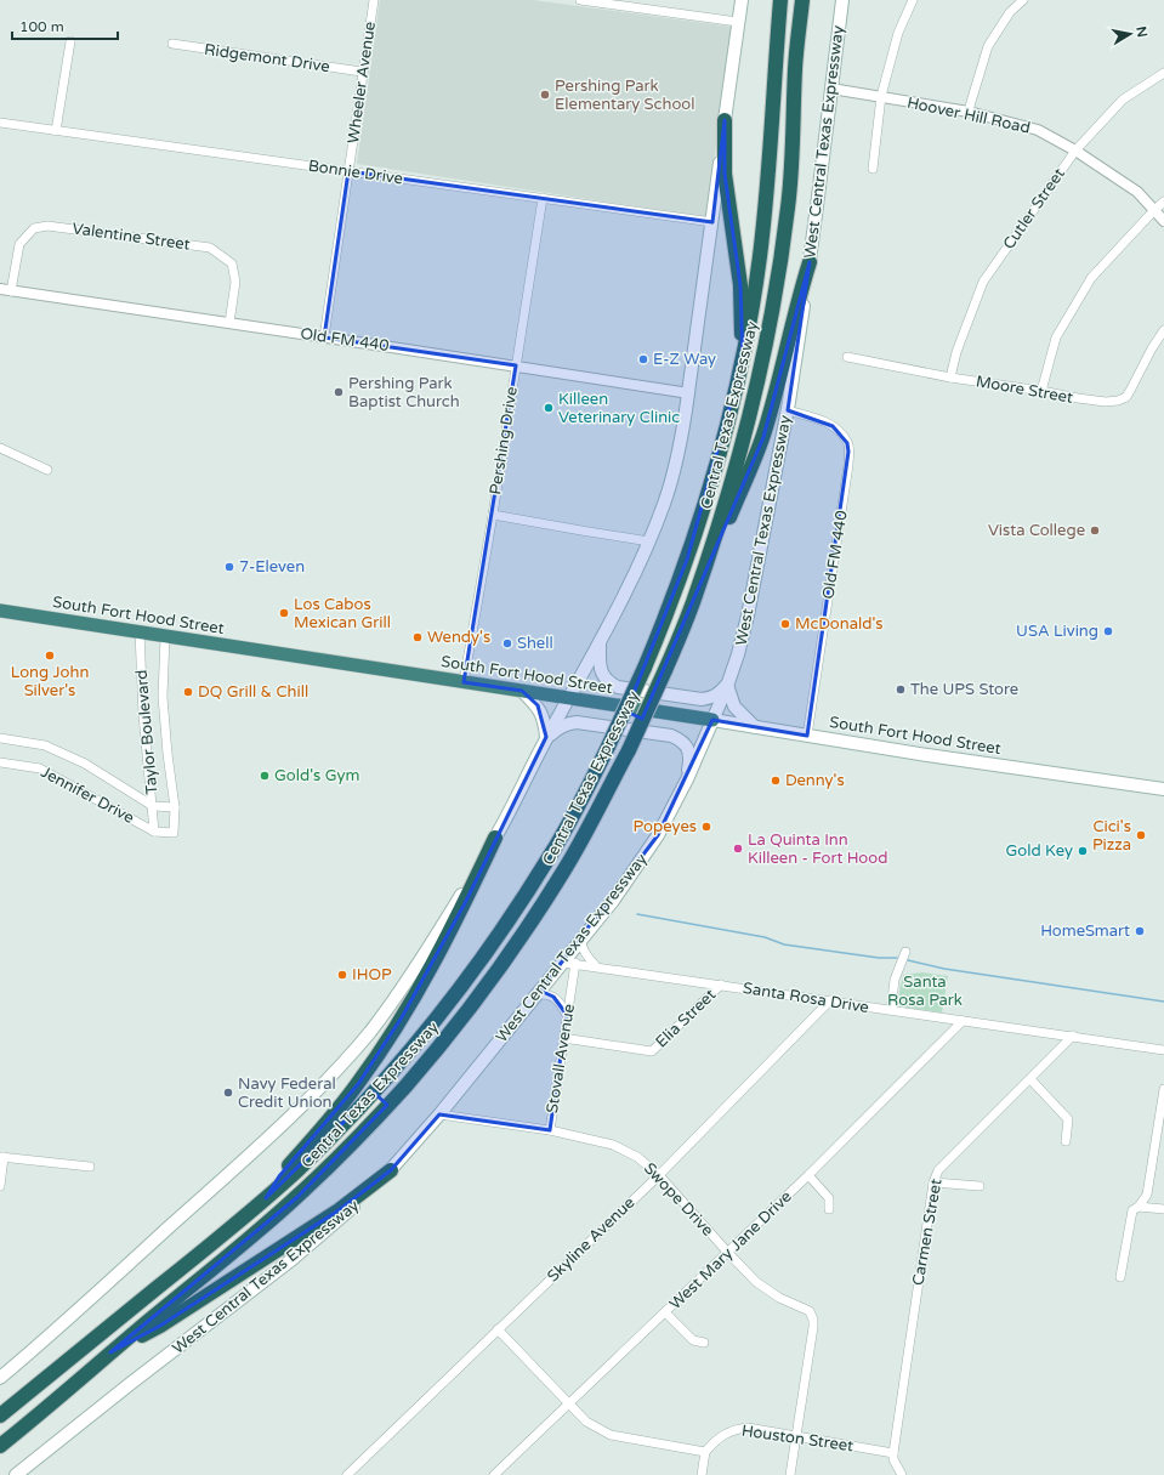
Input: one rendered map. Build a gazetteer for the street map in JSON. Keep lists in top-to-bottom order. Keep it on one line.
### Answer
{"streets":{"highway":["Central Texas Expressway","South Fort Hood Street"],"main road":["West Central Texas Expressway"],"street":["Ridgemont Drive","Wheeler Avenue","Hoover Hill Road","Bonnie Drive","Cutler Street","Valentine Street","Old FM 440","Moore Street","Pershing Drive","Taylor Boulevard","Jennifer Drive","Santa Rosa Drive","Elia Street","Stovall Avenue","Swope Drive","Carmen Street","Skyline Avenue","West Mary Jane Drive","Houston Street"]},"crossings":[["Ridgemont Drive","Wheeler Avenue"],["Wheeler Avenue","Bonnie Drive"],["Wheeler Avenue","Old FM 440"],["Hoover Hill Road","West Central Texas Expressway"],["Hoover Hill Road","Cutler Street"],["West Central Texas Expressway","Old FM 440"],["West Central Texas Expressway","South Fort Hood Street"],["West Central Texas Expressway","Santa Rosa Drive"],["West Central Texas Expressway","Stovall Avenue"],["Bonnie Drive","Pershing Drive"],["Cutler Street","Moore Street"],["Valentine Street","Old FM 440"],["Old FM 440","Pershing Drive"],["Old FM 440","South Fort Hood Street"],["Pershing Drive","South Fort Hood Street"],["South Fort Hood Street","Taylor Boulevard"],["Taylor Boulevard","Jennifer Drive"],["Santa Rosa Drive","Elia Street"],["Santa Rosa Drive","Stovall Avenue"],["Santa Rosa Drive","Carmen Street"],["Santa Rosa Drive","Skyline Avenue"],["Santa Rosa Drive","West Mary Jane Drive"],["Elia Street","Stovall Avenue"],["Stovall Avenue","Swope Drive"],["Swope Drive","Skyline Avenue"],["Swope Drive","West Mary Jane Drive"],["Swope Drive","Houston Street"],["Carmen Street","Houston Street"]],"parks":["Santa Rosa Park"],"places":["Pershing Park Elementary School","E-Z Way","Pershing Park Baptist Church","Killeen Veterinary Clinic","Vista College","7-Eleven","Los Cabos Mexican Grill","McDonald's","USA Living","Wendy's","Shell","Long John Silver's","The UPS Store","DQ Grill & Chill","Gold's Gym","Denny's","Popeyes","Cici's Pizza","La Quinta Inn Killeen - Fort Hood","Gold Key","HomeSmart","IHOP","Navy Federal Credit Union"],"scale_bar":"100 m","north":"right"}
